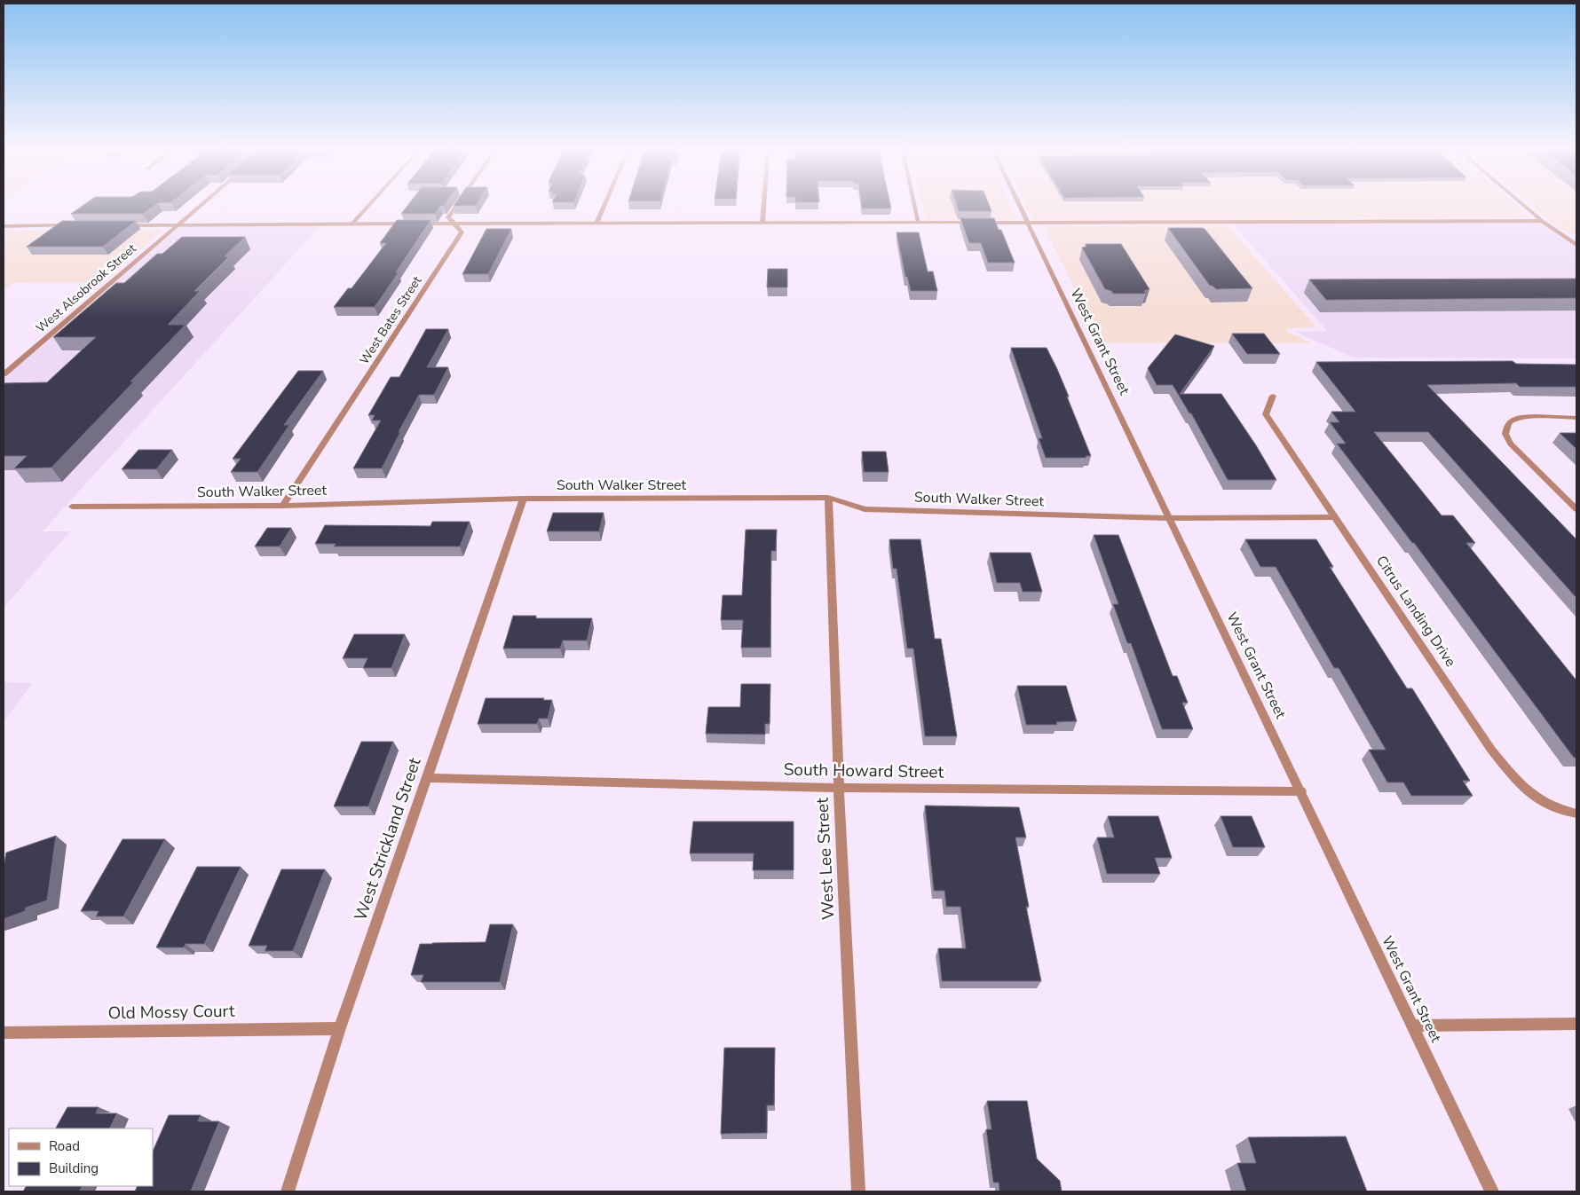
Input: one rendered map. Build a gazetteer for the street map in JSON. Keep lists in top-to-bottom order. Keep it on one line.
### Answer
{"streets":{"street":["West Alsobrook Street","West Bates Street","West Grant Street","South Walker Street","Citrus Landing Drive","South Howard Street","West Strickland Street","West Lee Street","Old Mossy Court"]},"crossings":[["West Bates Street","South Walker Street"],["West Grant Street","South Walker Street"],["West Grant Street","South Howard Street"],["South Walker Street","Citrus Landing Drive"],["South Walker Street","West Strickland Street"],["South Walker Street","West Lee Street"],["South Howard Street","West Strickland Street"],["South Howard Street","West Lee Street"],["West Strickland Street","Old Mossy Court"]],"legend":["Road","Building"]}
